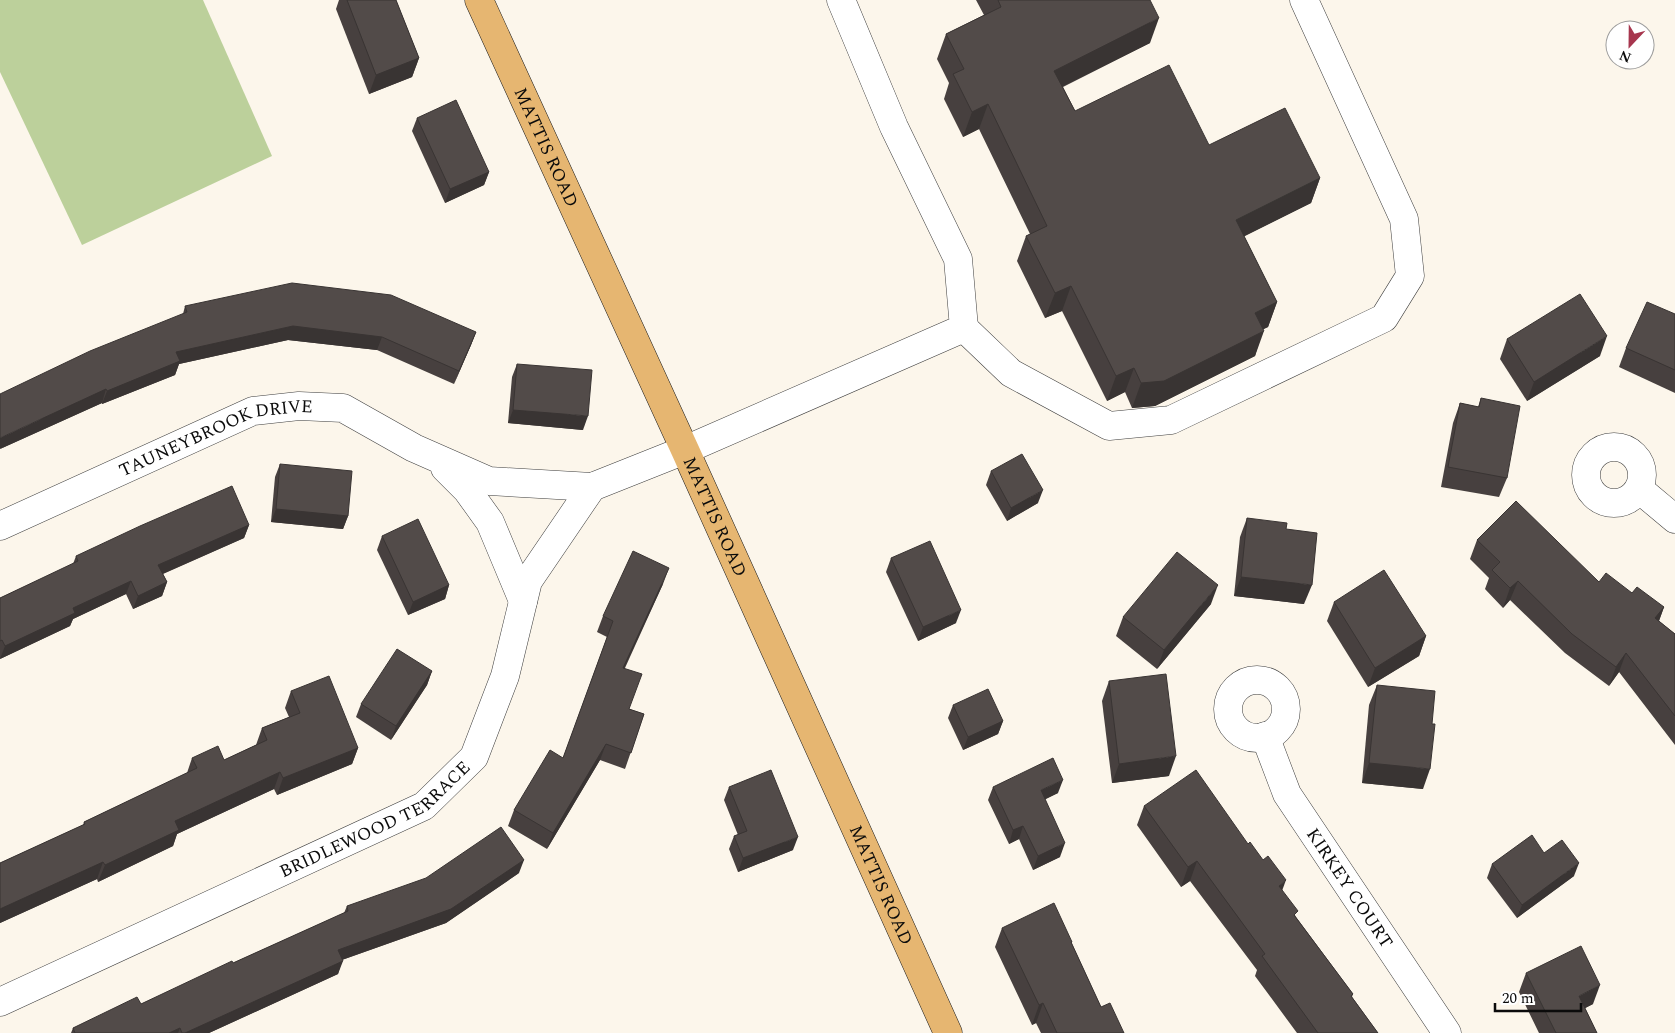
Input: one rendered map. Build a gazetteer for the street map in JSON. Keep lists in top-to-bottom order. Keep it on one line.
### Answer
{"streets":{"main road":["MATTIS ROAD"],"street":["TAUNEYBROOK DRIVE","BRIDLEWOOD TERRACE","KIRKEY COURT"]},"crossings":[["MATTIS ROAD","TAUNEYBROOK DRIVE"],["TAUNEYBROOK DRIVE","BRIDLEWOOD TERRACE"]],"scale_bar":"20 m","north":"bottom"}
